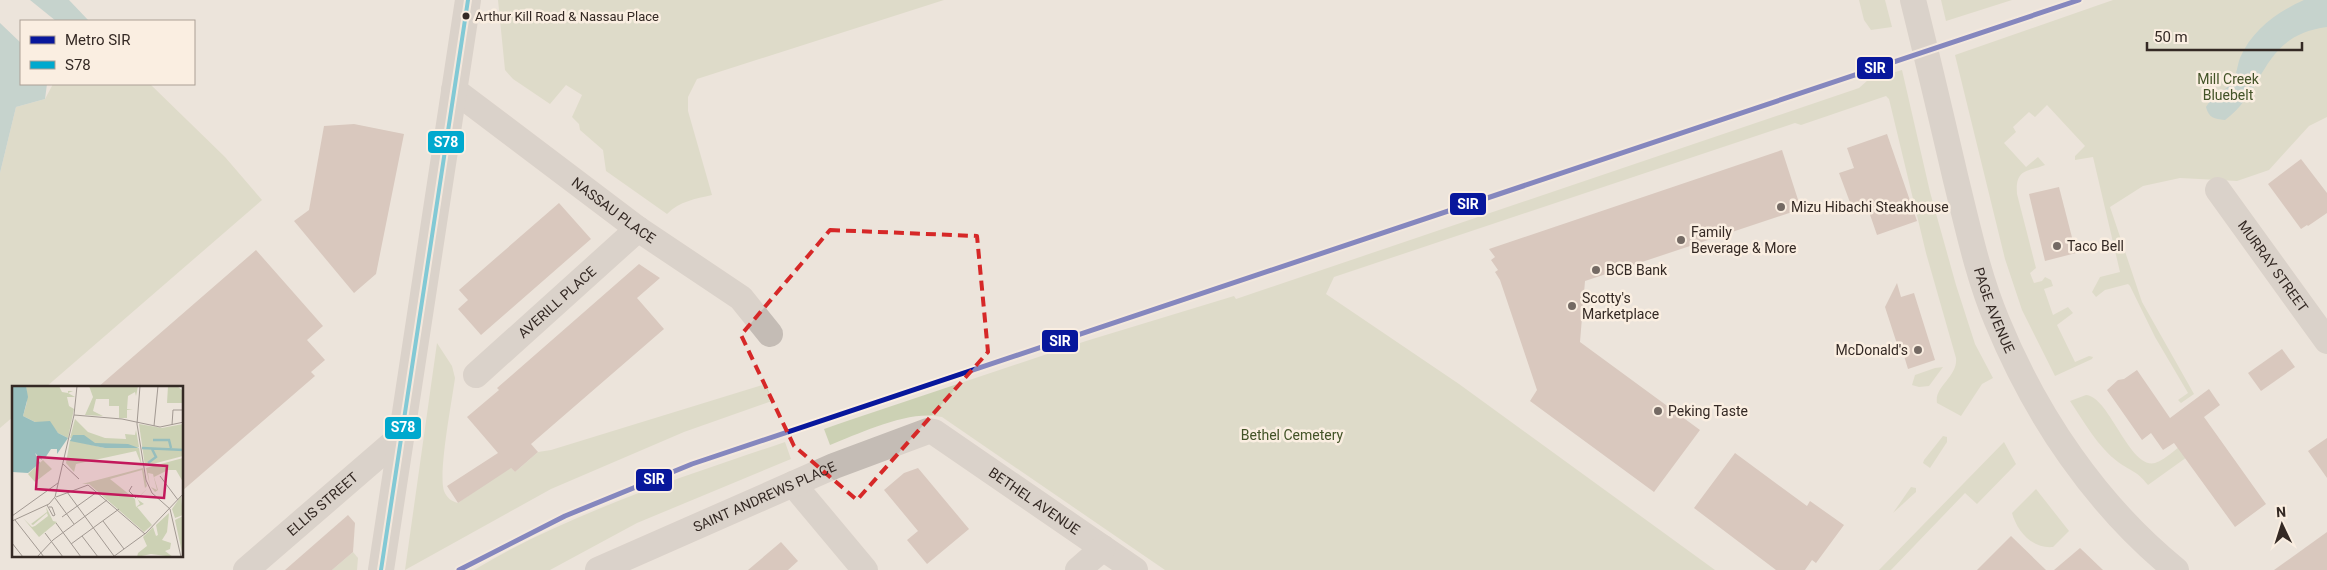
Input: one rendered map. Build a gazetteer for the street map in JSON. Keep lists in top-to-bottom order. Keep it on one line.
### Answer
{"streets":{"street":["NASSAU PLACE","MURRAY STREET","AVERILL PLACE","PAGE AVENUE","SAINT ANDREWS PLACE","BETHEL AVENUE","ELLIS STREET"]},"crossings":[["NASSAU PLACE","AVERILL PLACE"],["SAINT ANDREWS PLACE","BETHEL AVENUE"]],"parks":["Mill Creek Bluebelt","Bethel Cemetery"],"places":["Arthur Kill Road & Nassau Place","Mizu Hibachi Steakhouse","Family Beverage & More","Taco Bell","BCB Bank","Scotty's Marketplace","McDonald's","Peking Taste"],"lines":["metro line SIR","transit line S78"],"legend":["Metro SIR","S78"],"scale_bar":"50 m","north":"top"}
